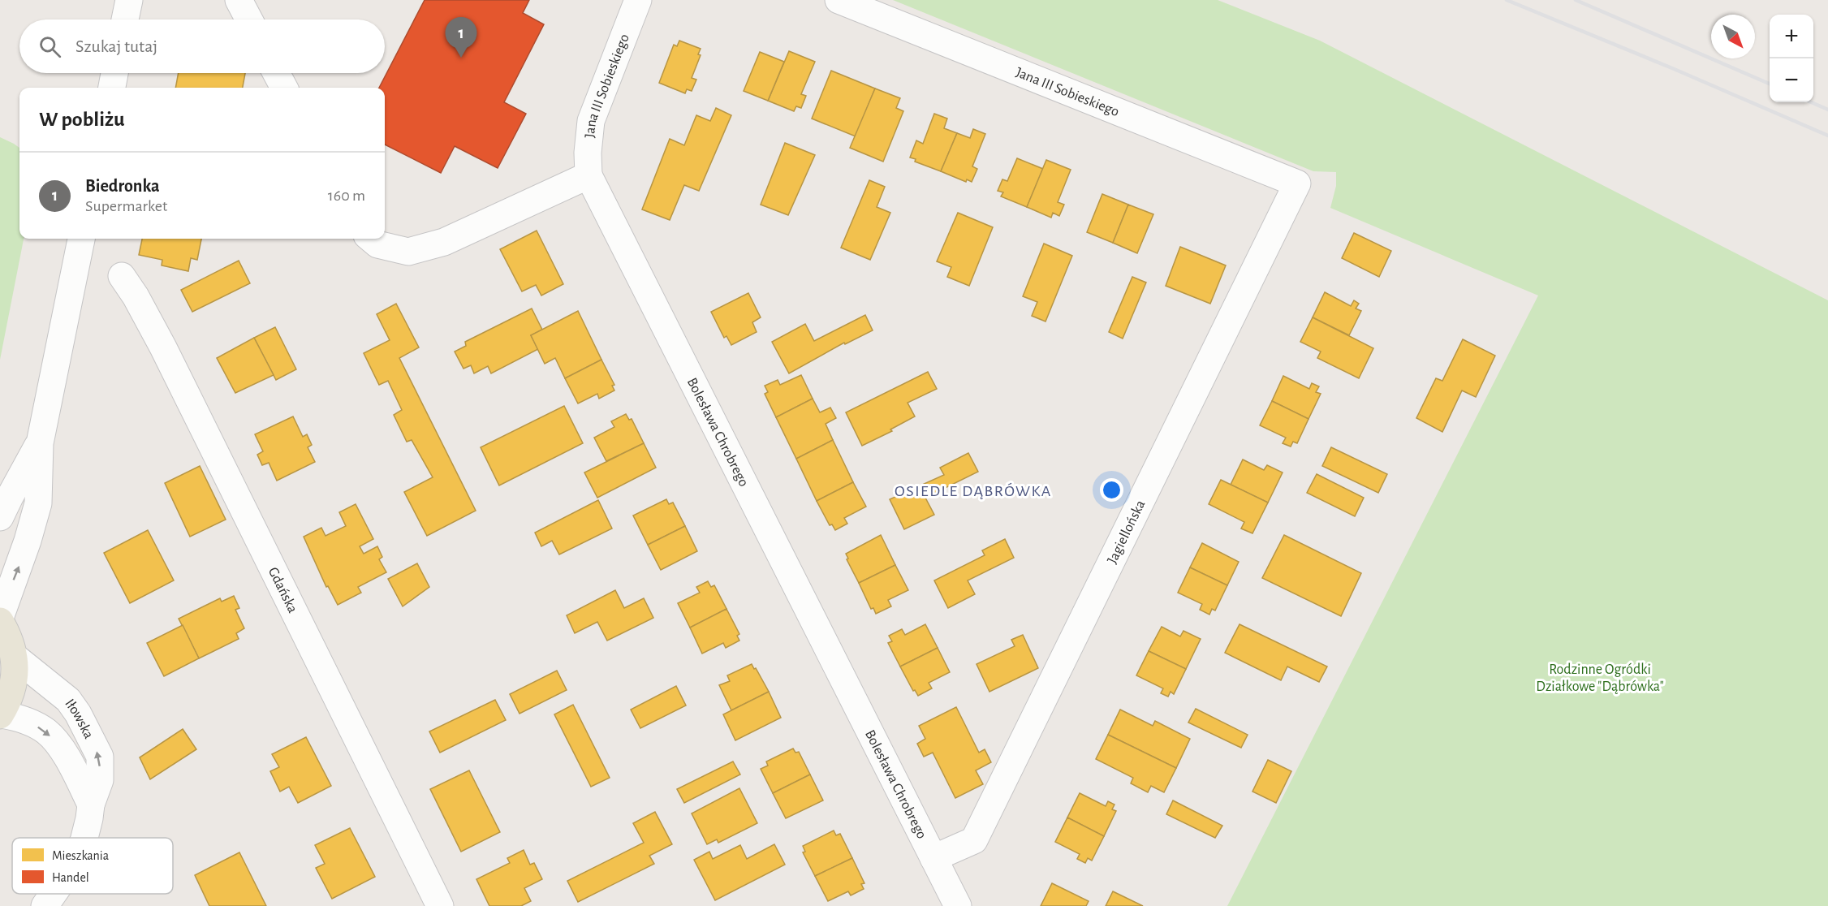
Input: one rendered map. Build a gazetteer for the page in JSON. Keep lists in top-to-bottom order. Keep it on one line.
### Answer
{"streets":{"street":["Jana III Sobieskiego","Bolesława Chrobrego","Jagiellońska","Gdańska","Iłowska"]},"crossings":[["Jana III Sobieskiego","Bolesława Chrobrego"],["Jana III Sobieskiego","Jagiellońska"],["Bolesława Chrobrego","Jagiellońska"]],"districts":["OSIEDLE DĄBRÓWKA"],"parks":["Rodzinne Ogródki Działkowe \"Dąbrówka\""],"legend":["Mieszkania","Handel"],"north":"bottom right","page":{"map_buttons":["+","−"],"pins":"1","search":"Szukaj tutaj","heading":"W pobliżu","list":[{"mark":"1","name":"Biedronka","note":"Supermarket","value":"160 m"}]}}
